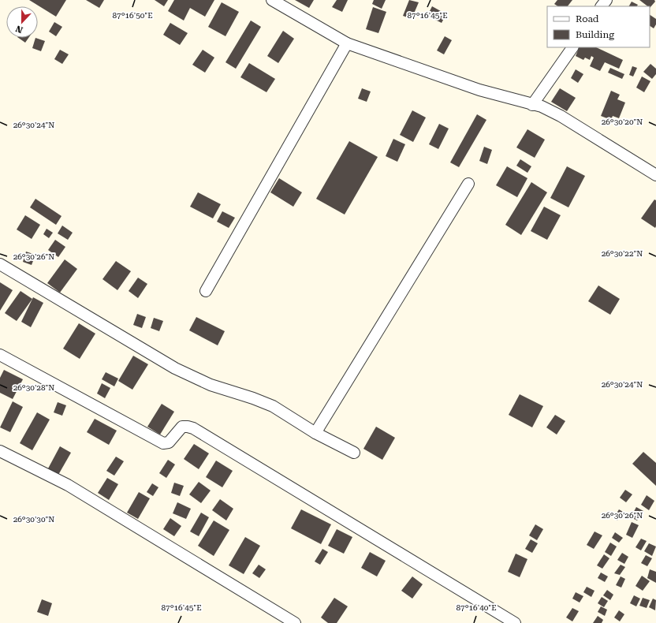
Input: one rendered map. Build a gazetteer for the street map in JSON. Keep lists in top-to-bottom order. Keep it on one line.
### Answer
{"legend":["Road","Building"],"north":"bottom","coordinates":["87°16'50\"E","87°16'45\"E","26°30'20\"N","26°30'24\"N","26°30'22\"N","26°30'26\"N","26°30'28\"N","26°30'30\"N","87°16'40\"E"]}
